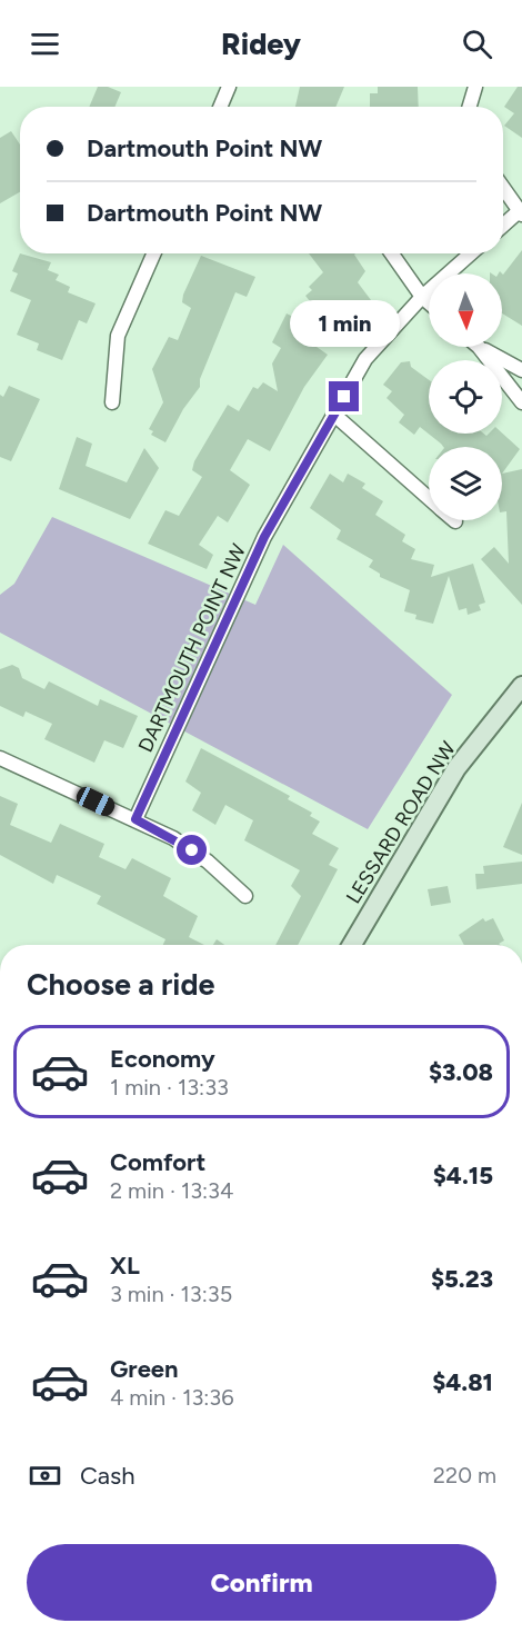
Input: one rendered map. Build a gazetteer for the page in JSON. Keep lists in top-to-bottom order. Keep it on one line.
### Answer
{"streets":{"main road":["LESSARD ROAD NW"],"street":["DARTMOUTH POINT NW"]},"north":"bottom","page":{"header":"Ridey","banner":["Dartmouth Point NW","Dartmouth Point NW"],"bubble":"1 min","heading":"Choose a ride","list":[{"name":"Economy","note":"1 min · 13:33","value":"$3.08"},{"name":"Comfort","note":"2 min · 13:34","value":"$4.15"},{"name":"XL","note":"3 min · 13:35","value":"$5.23"},{"name":"Green","note":"4 min · 13:36","value":"$4.81"}],"pay":["Cash","220 m"],"buttons":"Confirm"}}
